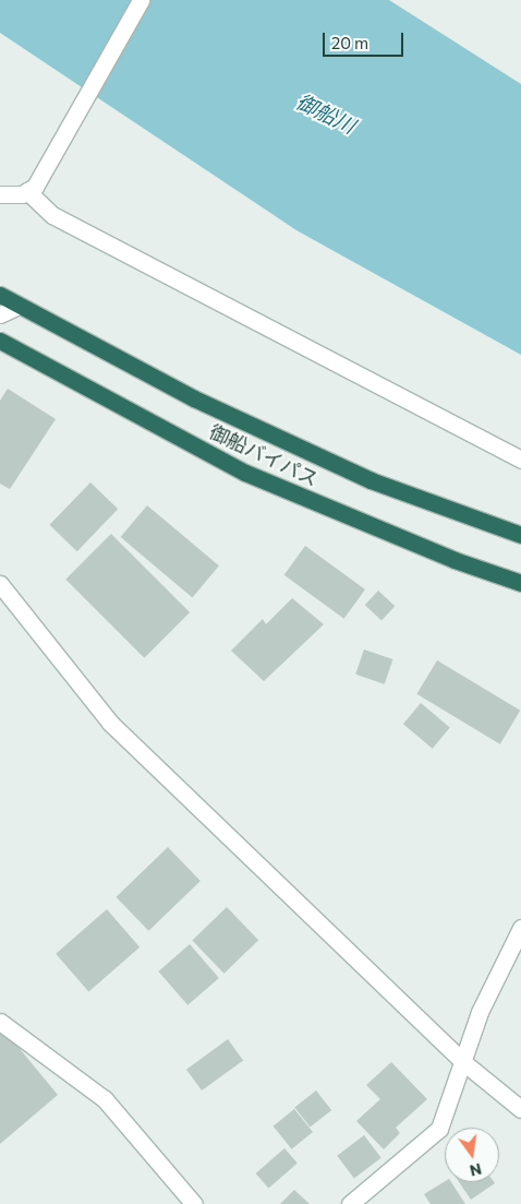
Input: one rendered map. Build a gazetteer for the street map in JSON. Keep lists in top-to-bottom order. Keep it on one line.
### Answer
{"streets":{"highway":["御船バイパス"]},"water":["御船川"],"scale_bar":"20 m","north":"bottom"}
